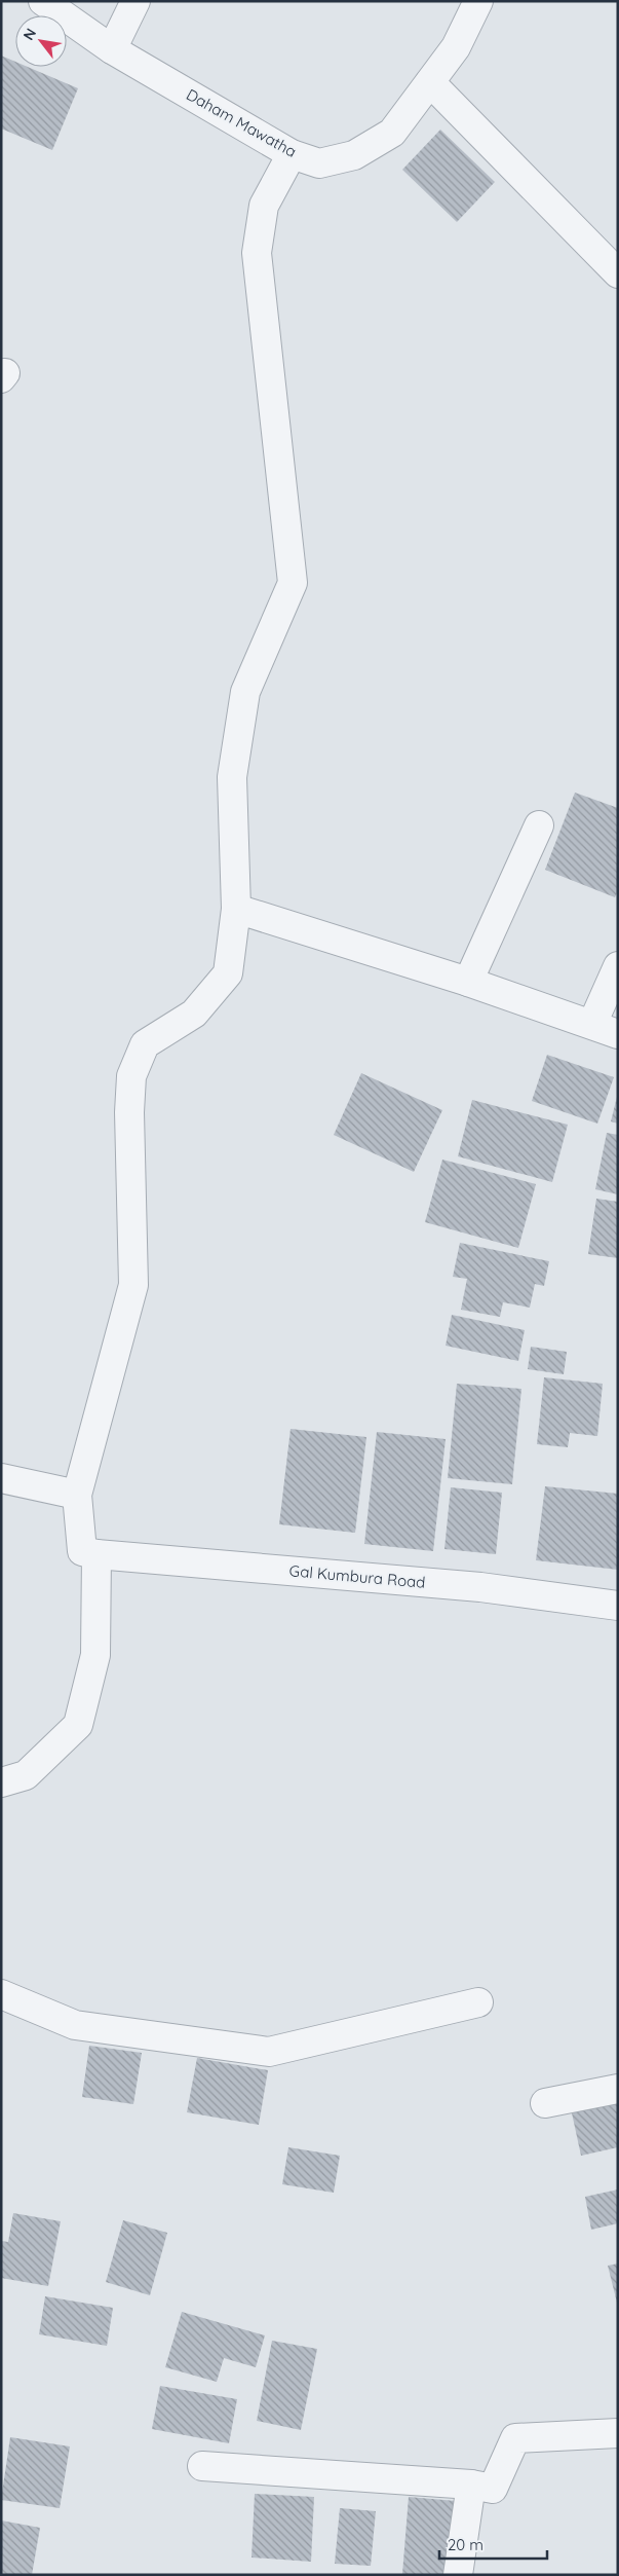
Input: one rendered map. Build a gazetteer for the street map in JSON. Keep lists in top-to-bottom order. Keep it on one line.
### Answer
{"streets":{"street":["Daham Mawatha","Gal Kumbura Road"]},"scale_bar":"20 m","north":"top left"}
